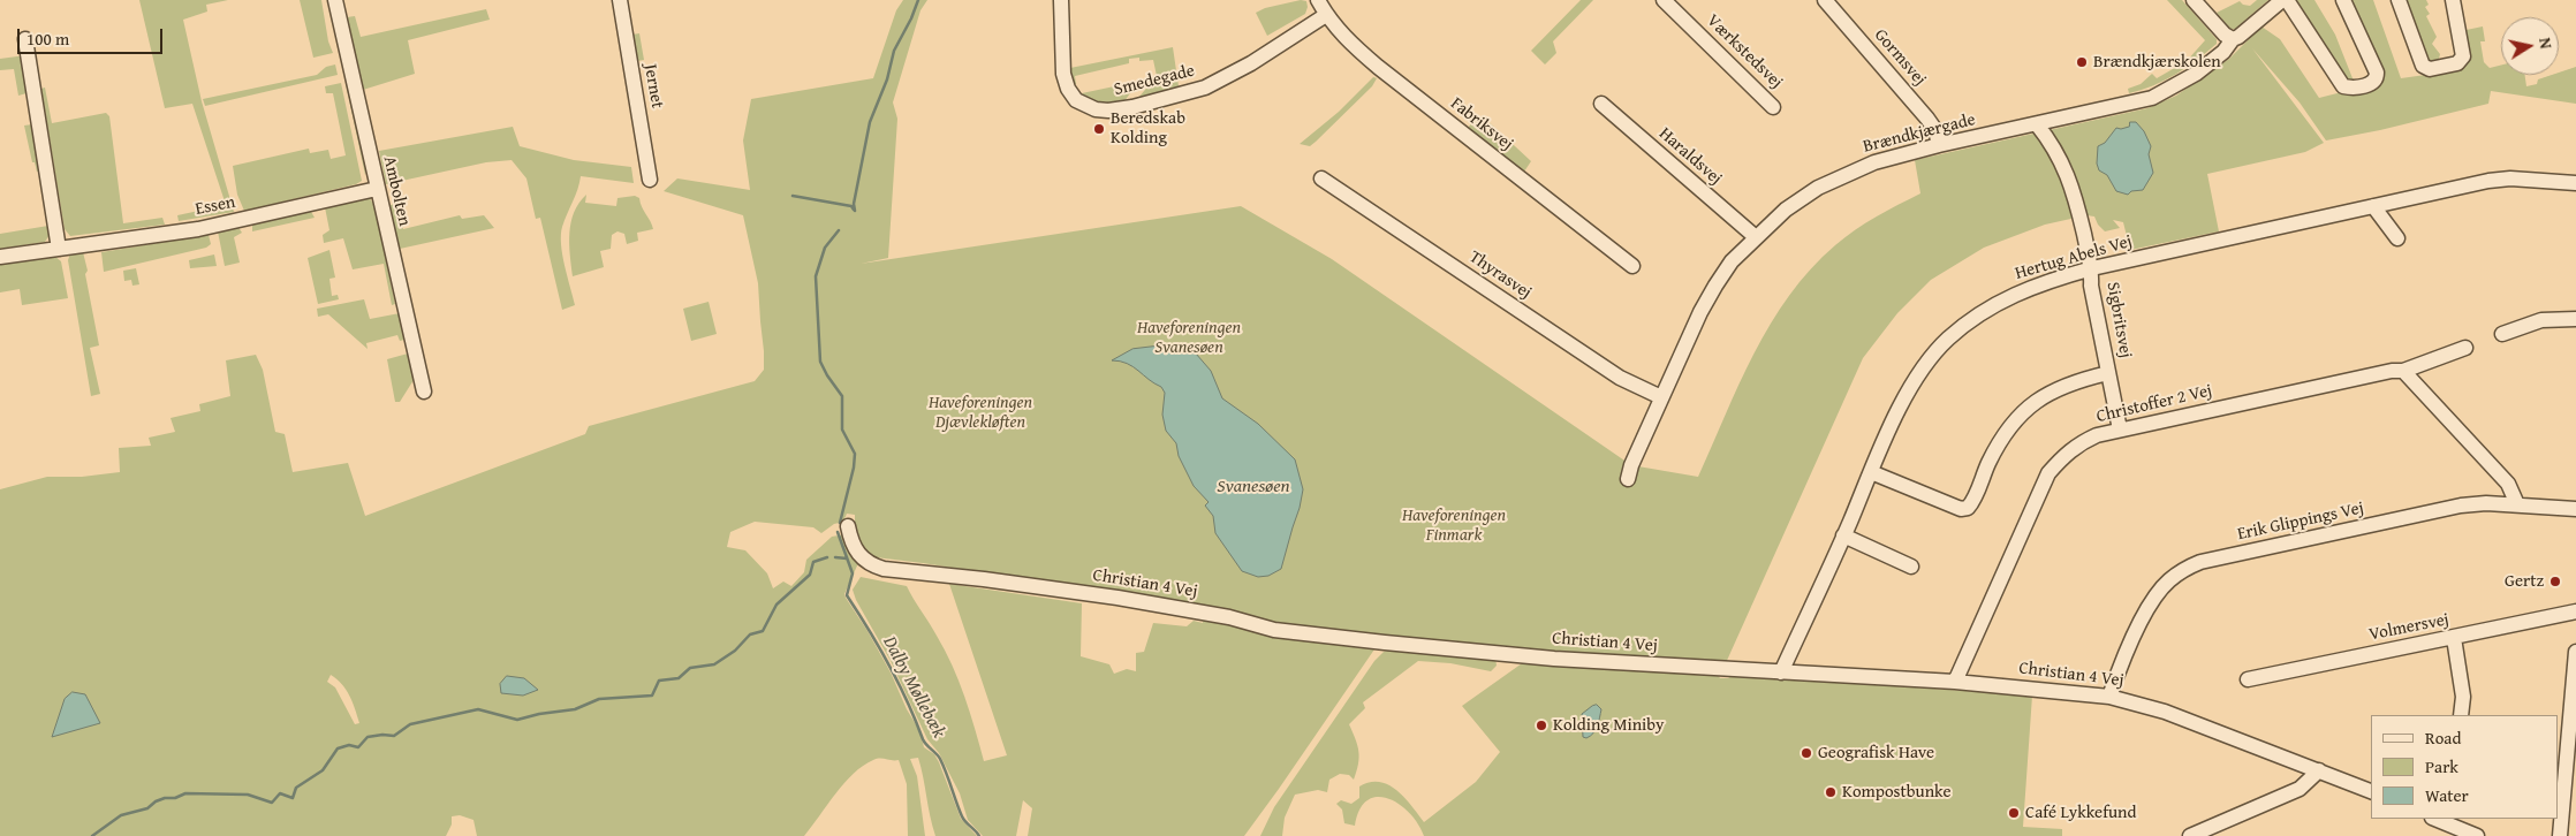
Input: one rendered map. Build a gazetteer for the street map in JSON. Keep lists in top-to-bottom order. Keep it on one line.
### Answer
{"streets":{"street":["Værkstedsvej","Gormsvej","Smedegade","Jernet","Fabriksvej","Brændkjærgade","Haraldsvej","Ambolten","Essen","Hertug Abels Vej","Thyrasvej","Sigbritsvej","Christoffer 2 Vej","Erik Glippings Vej","Christian 4 Vej","Volmersvej"]},"crossings":[["Gormsvej","Brændkjærgade"],["Smedegade","Fabriksvej"],["Brændkjærgade","Haraldsvej"],["Brændkjærgade","Thyrasvej"],["Brændkjærgade","Sigbritsvej"],["Ambolten","Essen"],["Hertug Abels Vej","Sigbritsvej"],["Hertug Abels Vej","Christian 4 Vej"],["Sigbritsvej","Christoffer 2 Vej"],["Christoffer 2 Vej","Christian 4 Vej"],["Erik Glippings Vej","Christian 4 Vej"]],"water":["Svanesøen","Dalby Møllebæk"],"parks":["Haveforeningen Svanesøen","Haveforeningen Djævlekløften","Haveforeningen Finmark"],"places":["Brændkjærskolen","Beredskab Kolding","Gertz","Kolding Miniby","Geografisk Have","Kompostbunke","Café Lykkefund"],"legend":["Road","Park","Water"],"scale_bar":"100 m","north":"right"}
